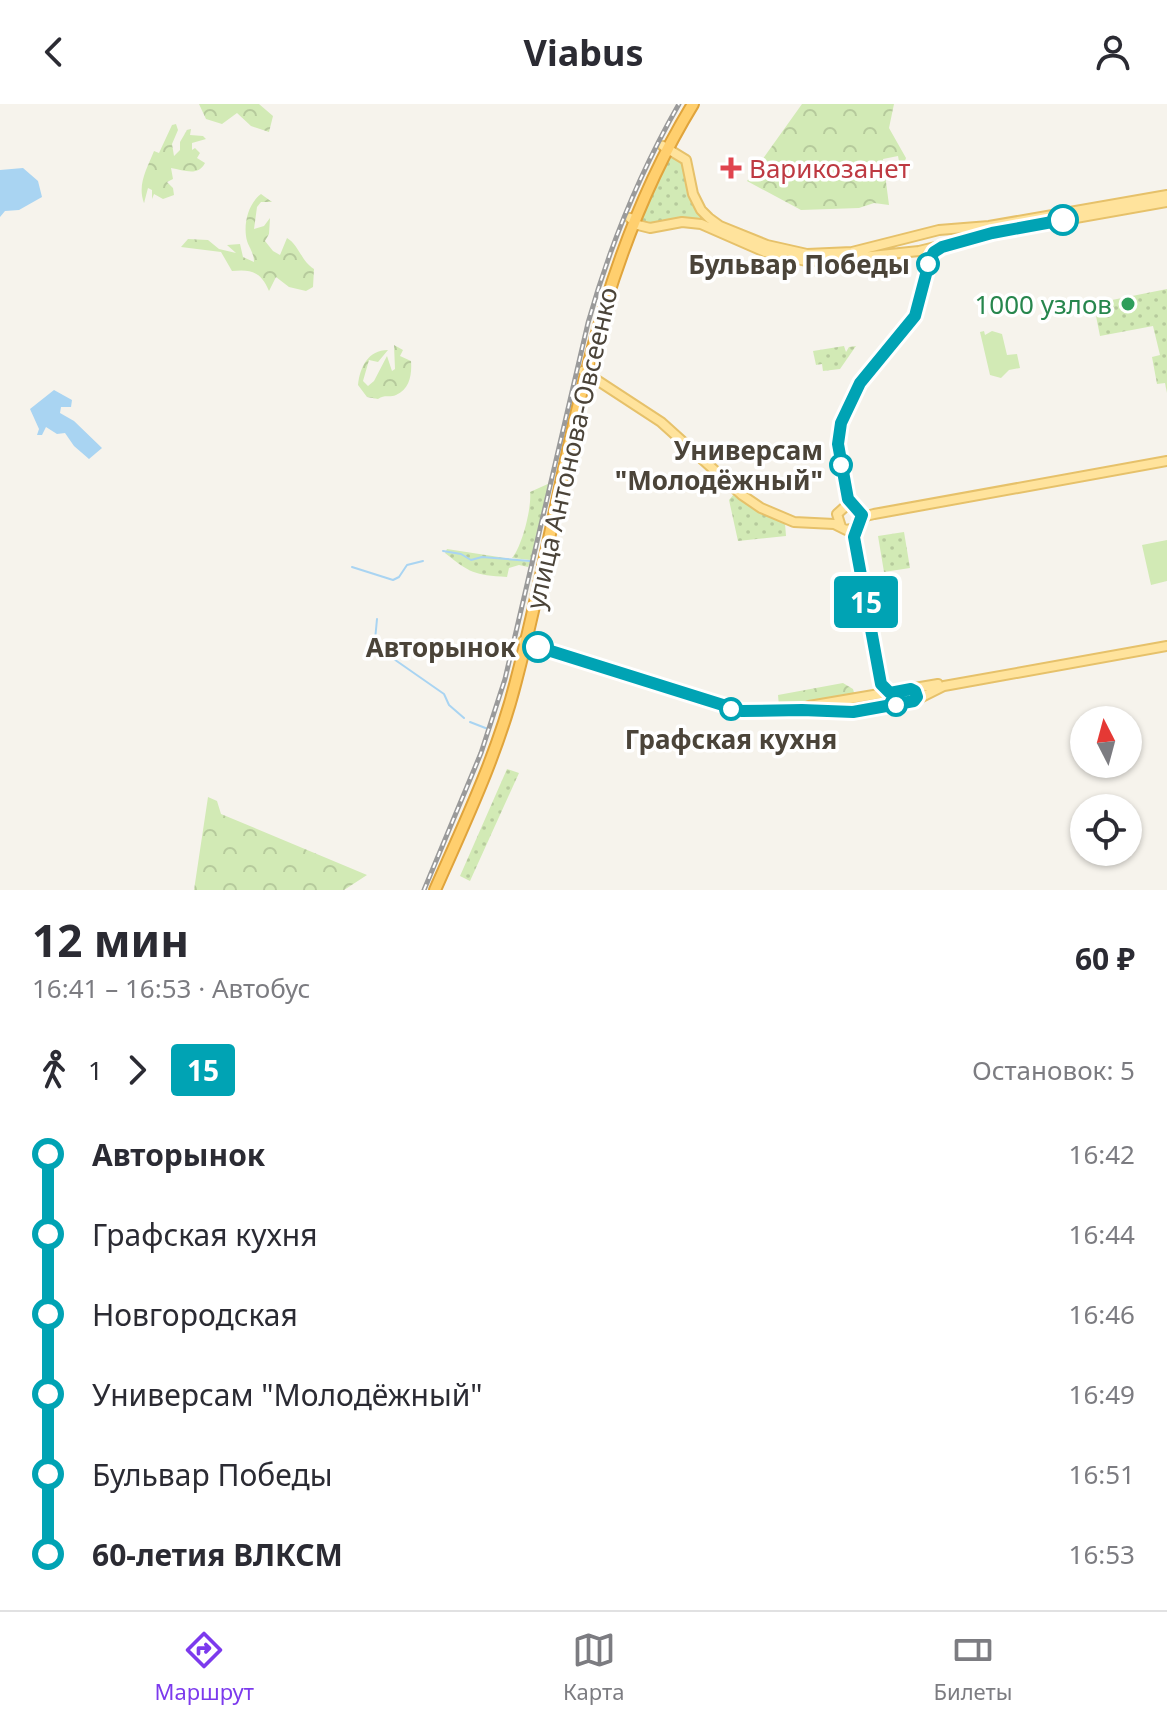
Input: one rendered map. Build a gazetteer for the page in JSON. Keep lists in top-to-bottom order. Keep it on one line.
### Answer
{"streets":{"highway":["улица Антонова-Овсеенко"]},"places":{"health":["Варикозанет"],"other":["Бульвар Победы","1000 узлов","Универсам \"Молодёжный\"","Авторынок","Графская кухня"]},"lines":["bus line 15"],"north":"top","page":{"header":"Viabus","on_map":"15","heading":["12 мин","16:41 – 16:53 · Автобус","60 ₽"],"legs":["1","15","Остановок: 5"],"list":[{"name":"Авторынок","value":"16:42"},{"name":"Графская кухня","value":"16:44"},{"name":"Новгородская","value":"16:46"},{"name":"Универсам \"Молодёжный\"","value":"16:49"},{"name":"Бульвар Победы","value":"16:51"},{"name":"60-летия ВЛКСМ","value":"16:53"}],"tabs":["Маршрут","Карта","Билеты"]}}
